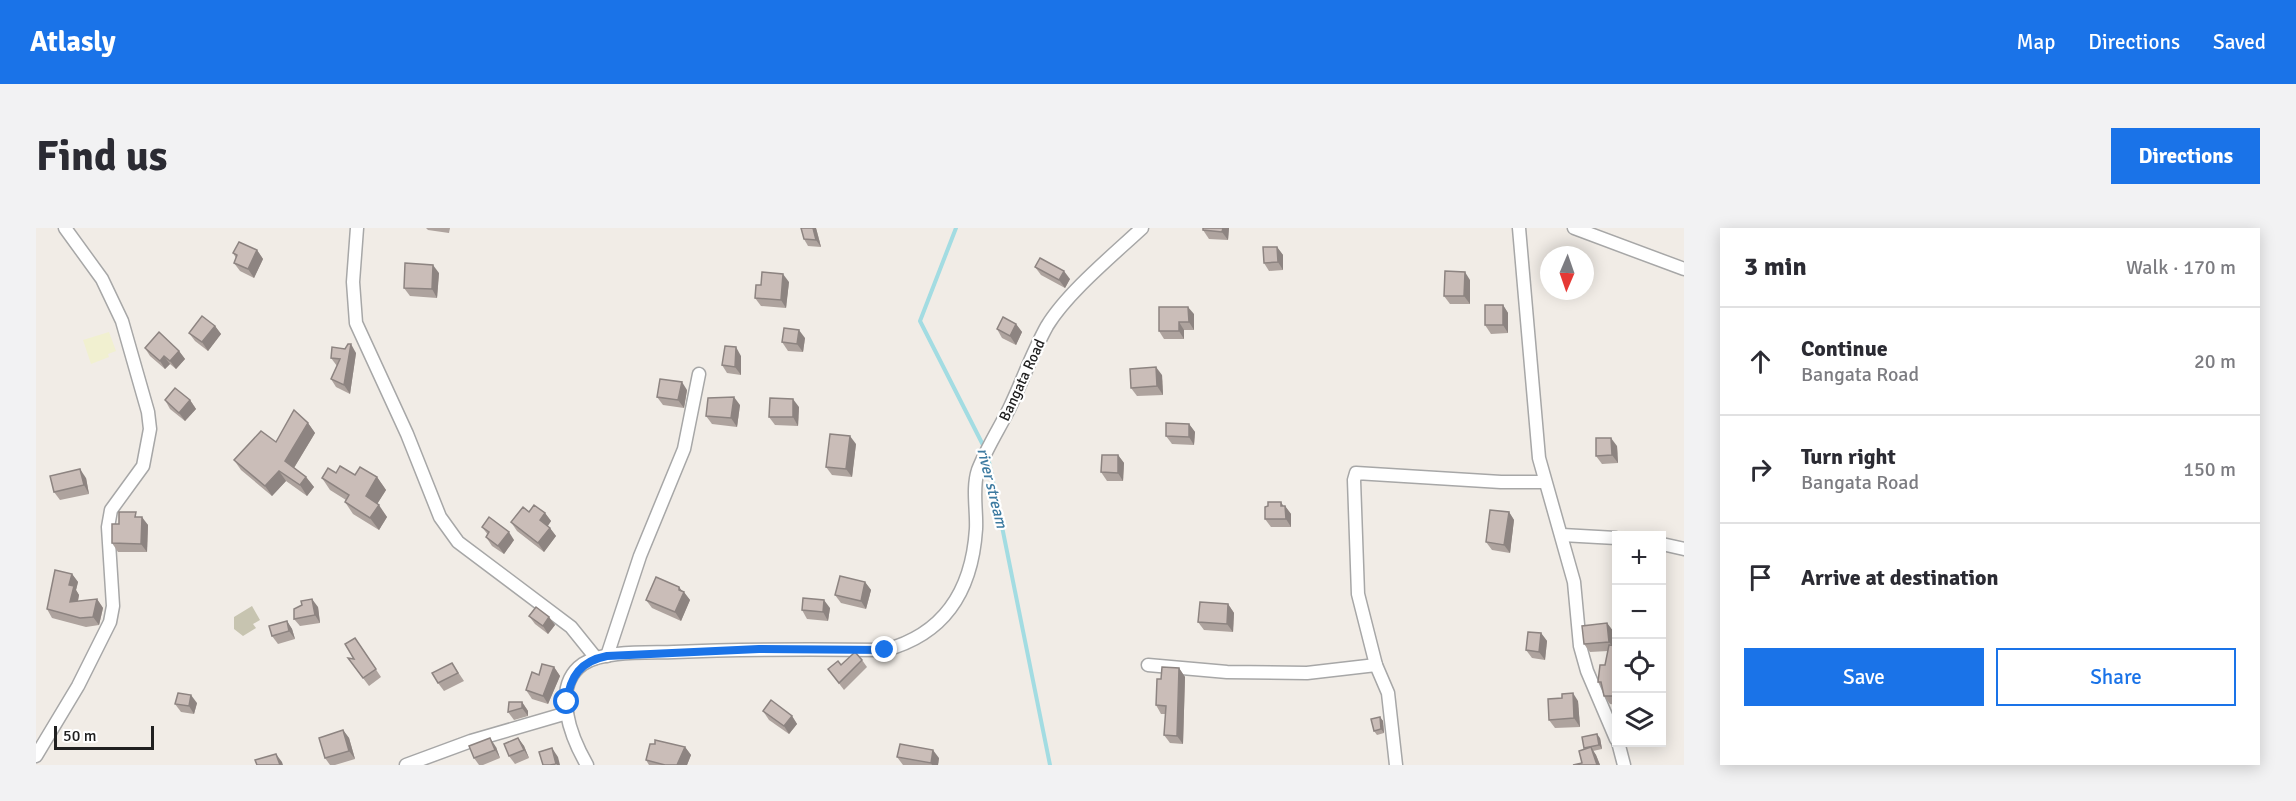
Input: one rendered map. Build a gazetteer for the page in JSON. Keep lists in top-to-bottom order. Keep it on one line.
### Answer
{"streets":{"street":["Bangata Road"]},"water":["river stream"],"scale_bar":"50 m","north":"bottom","page":{"header":"Atlasly","nav":["Map","Directions","Saved"],"buttons":["Directions",["Save","Share"]],"title":"Find us","heading":["3 min","Walk · 170 m"],"list":[["Continue","Bangata Road","20 m"],["Turn right","Bangata Road","150 m"],"Arrive at destination"],"map_buttons":["+","−"],"scale":"50 m"}}
